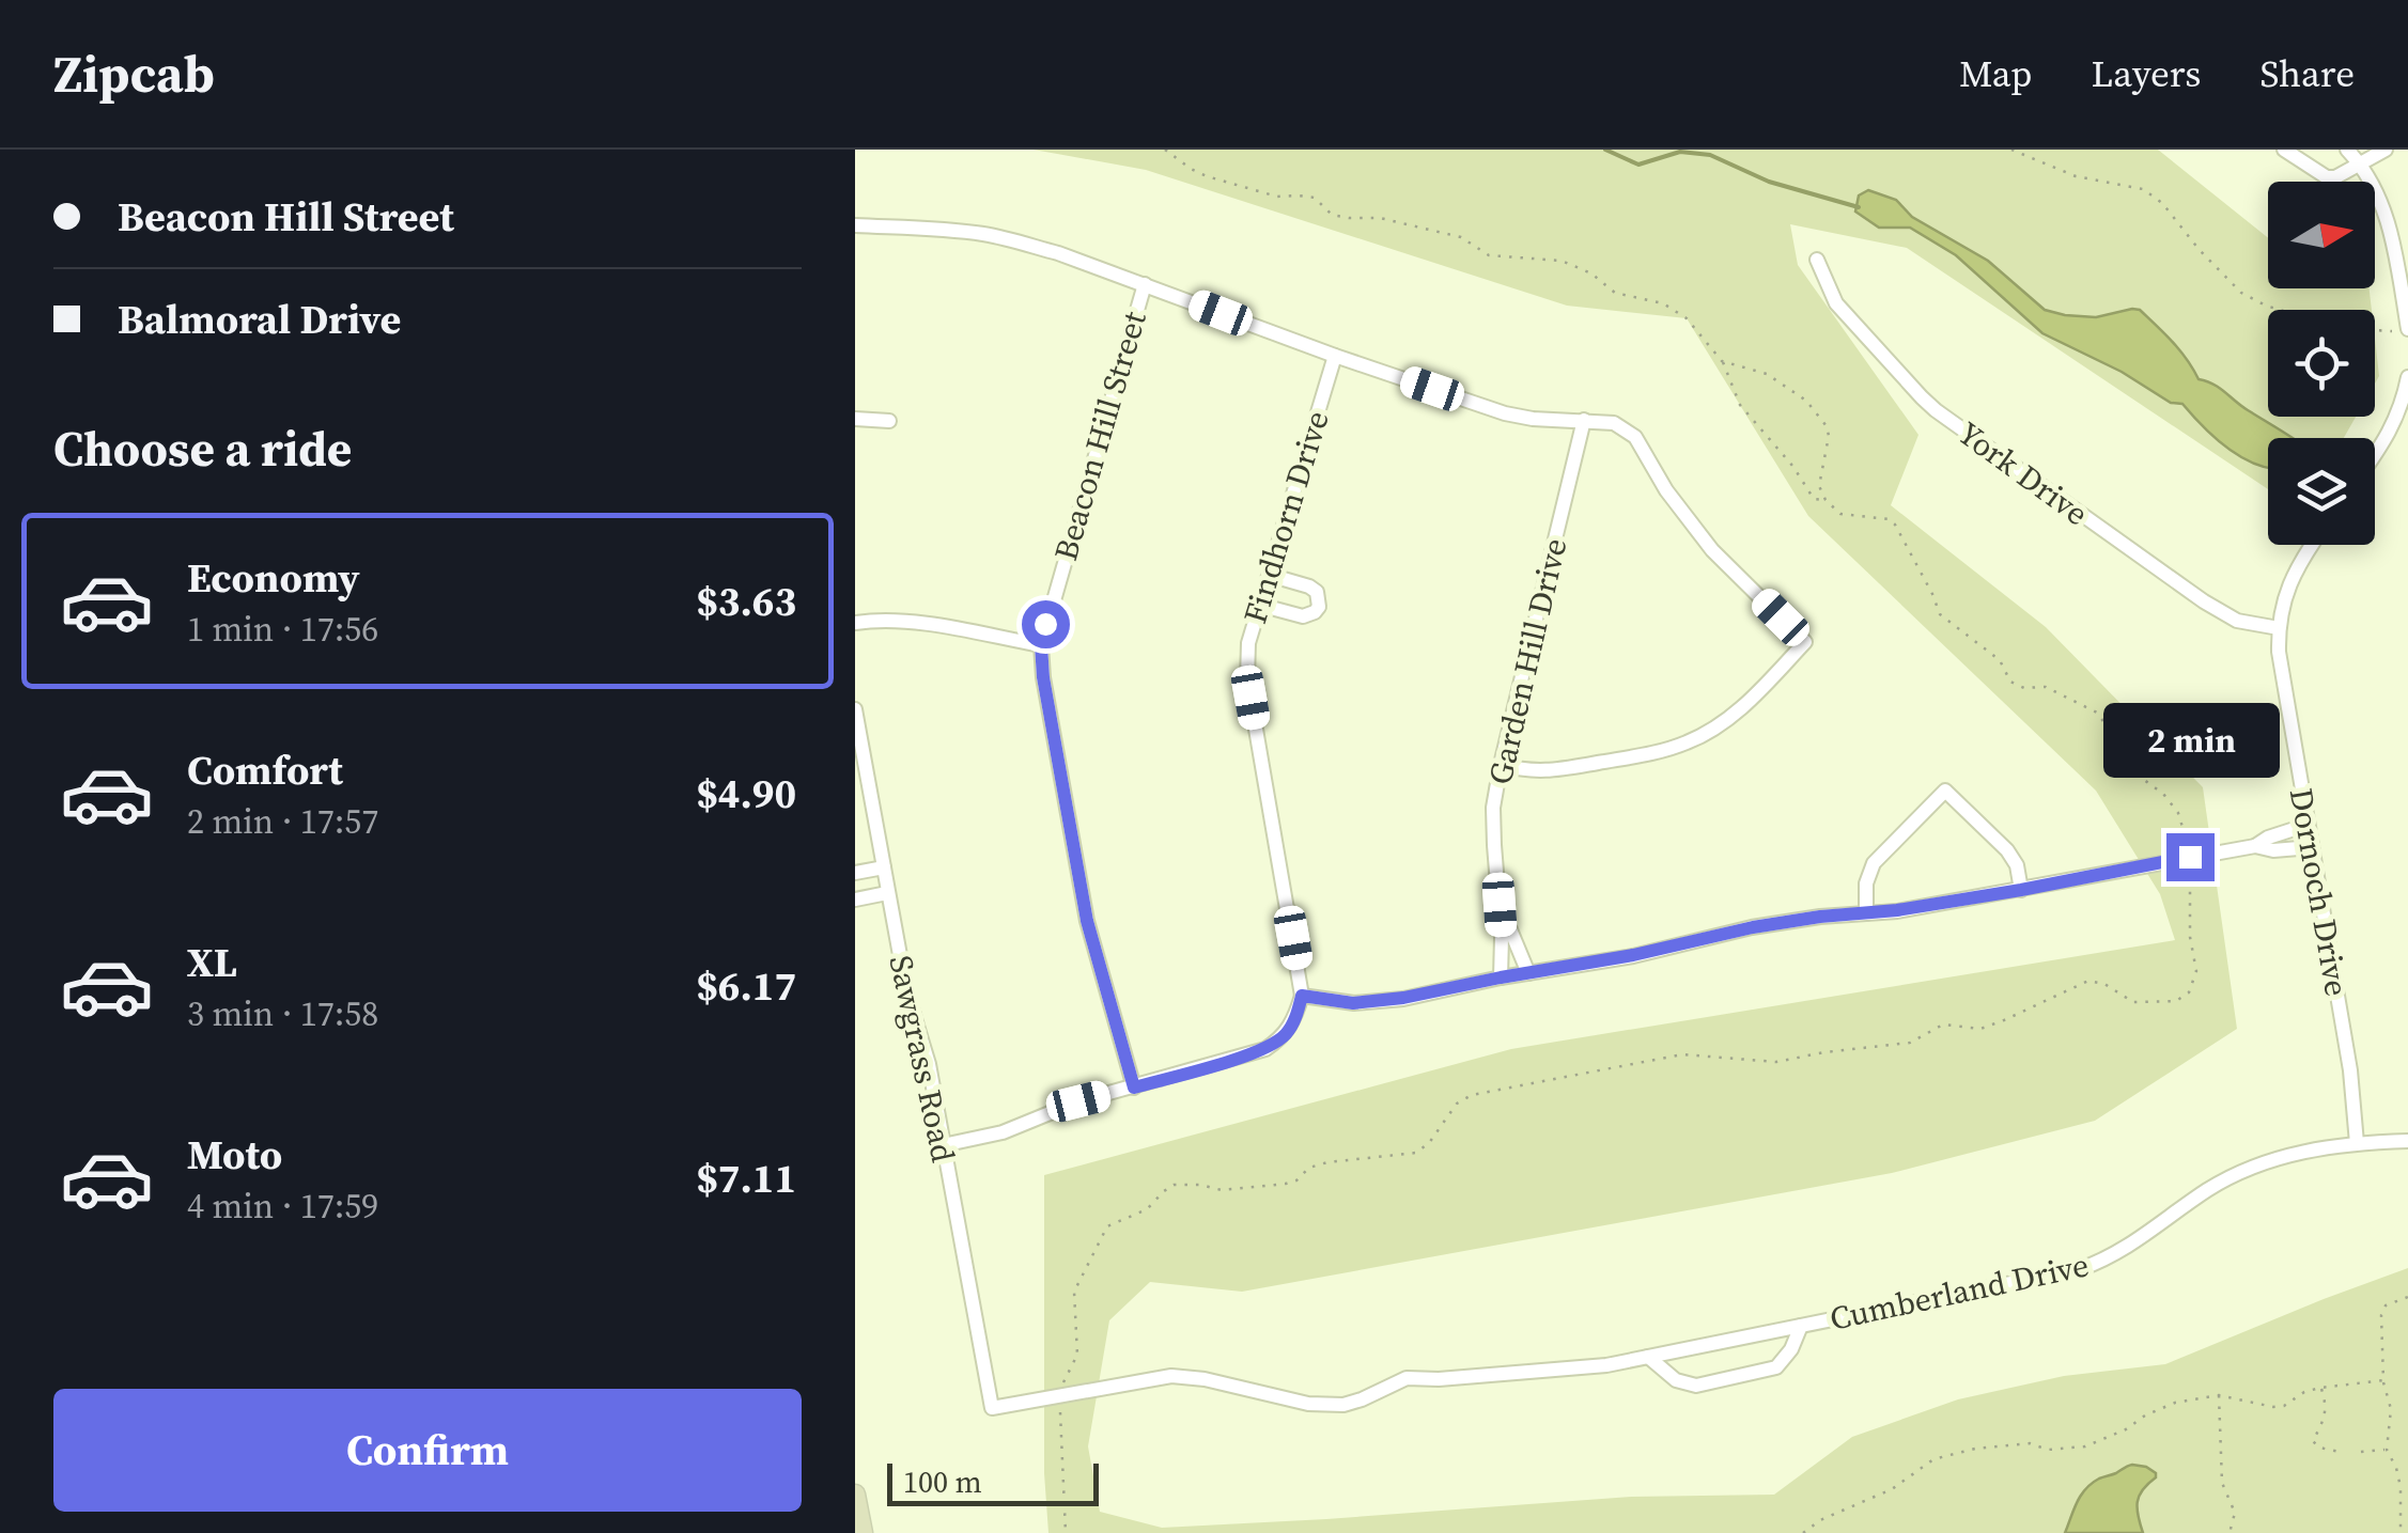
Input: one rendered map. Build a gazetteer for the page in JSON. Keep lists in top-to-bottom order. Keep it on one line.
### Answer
{"streets":{"street":["Beacon Hill Street","York Drive","Findhorn Drive","Garden Hill Drive","Dornoch Drive","Sawgrass Road","Cumberland Drive"]},"crossings":[["York Drive","Dornoch Drive"],["Dornoch Drive","Cumberland Drive"],["Sawgrass Road","Cumberland Drive"]],"scale_bar":"100 m","north":"right","page":{"header":"Zipcab","nav":["Map","Layers","Share"],"banner":["Beacon Hill Street","Balmoral Drive"],"heading":"Choose a ride","list":[{"name":"Economy","note":"1 min · 17:56","value":"$3.63"},{"name":"Comfort","note":"2 min · 17:57","value":"$4.90"},{"name":"XL","note":"3 min · 17:58","value":"$6.17"},{"name":"Moto","note":"4 min · 17:59","value":"$7.11"}],"bubble":"2 min","buttons":"Confirm","scale":"100 m"}}
